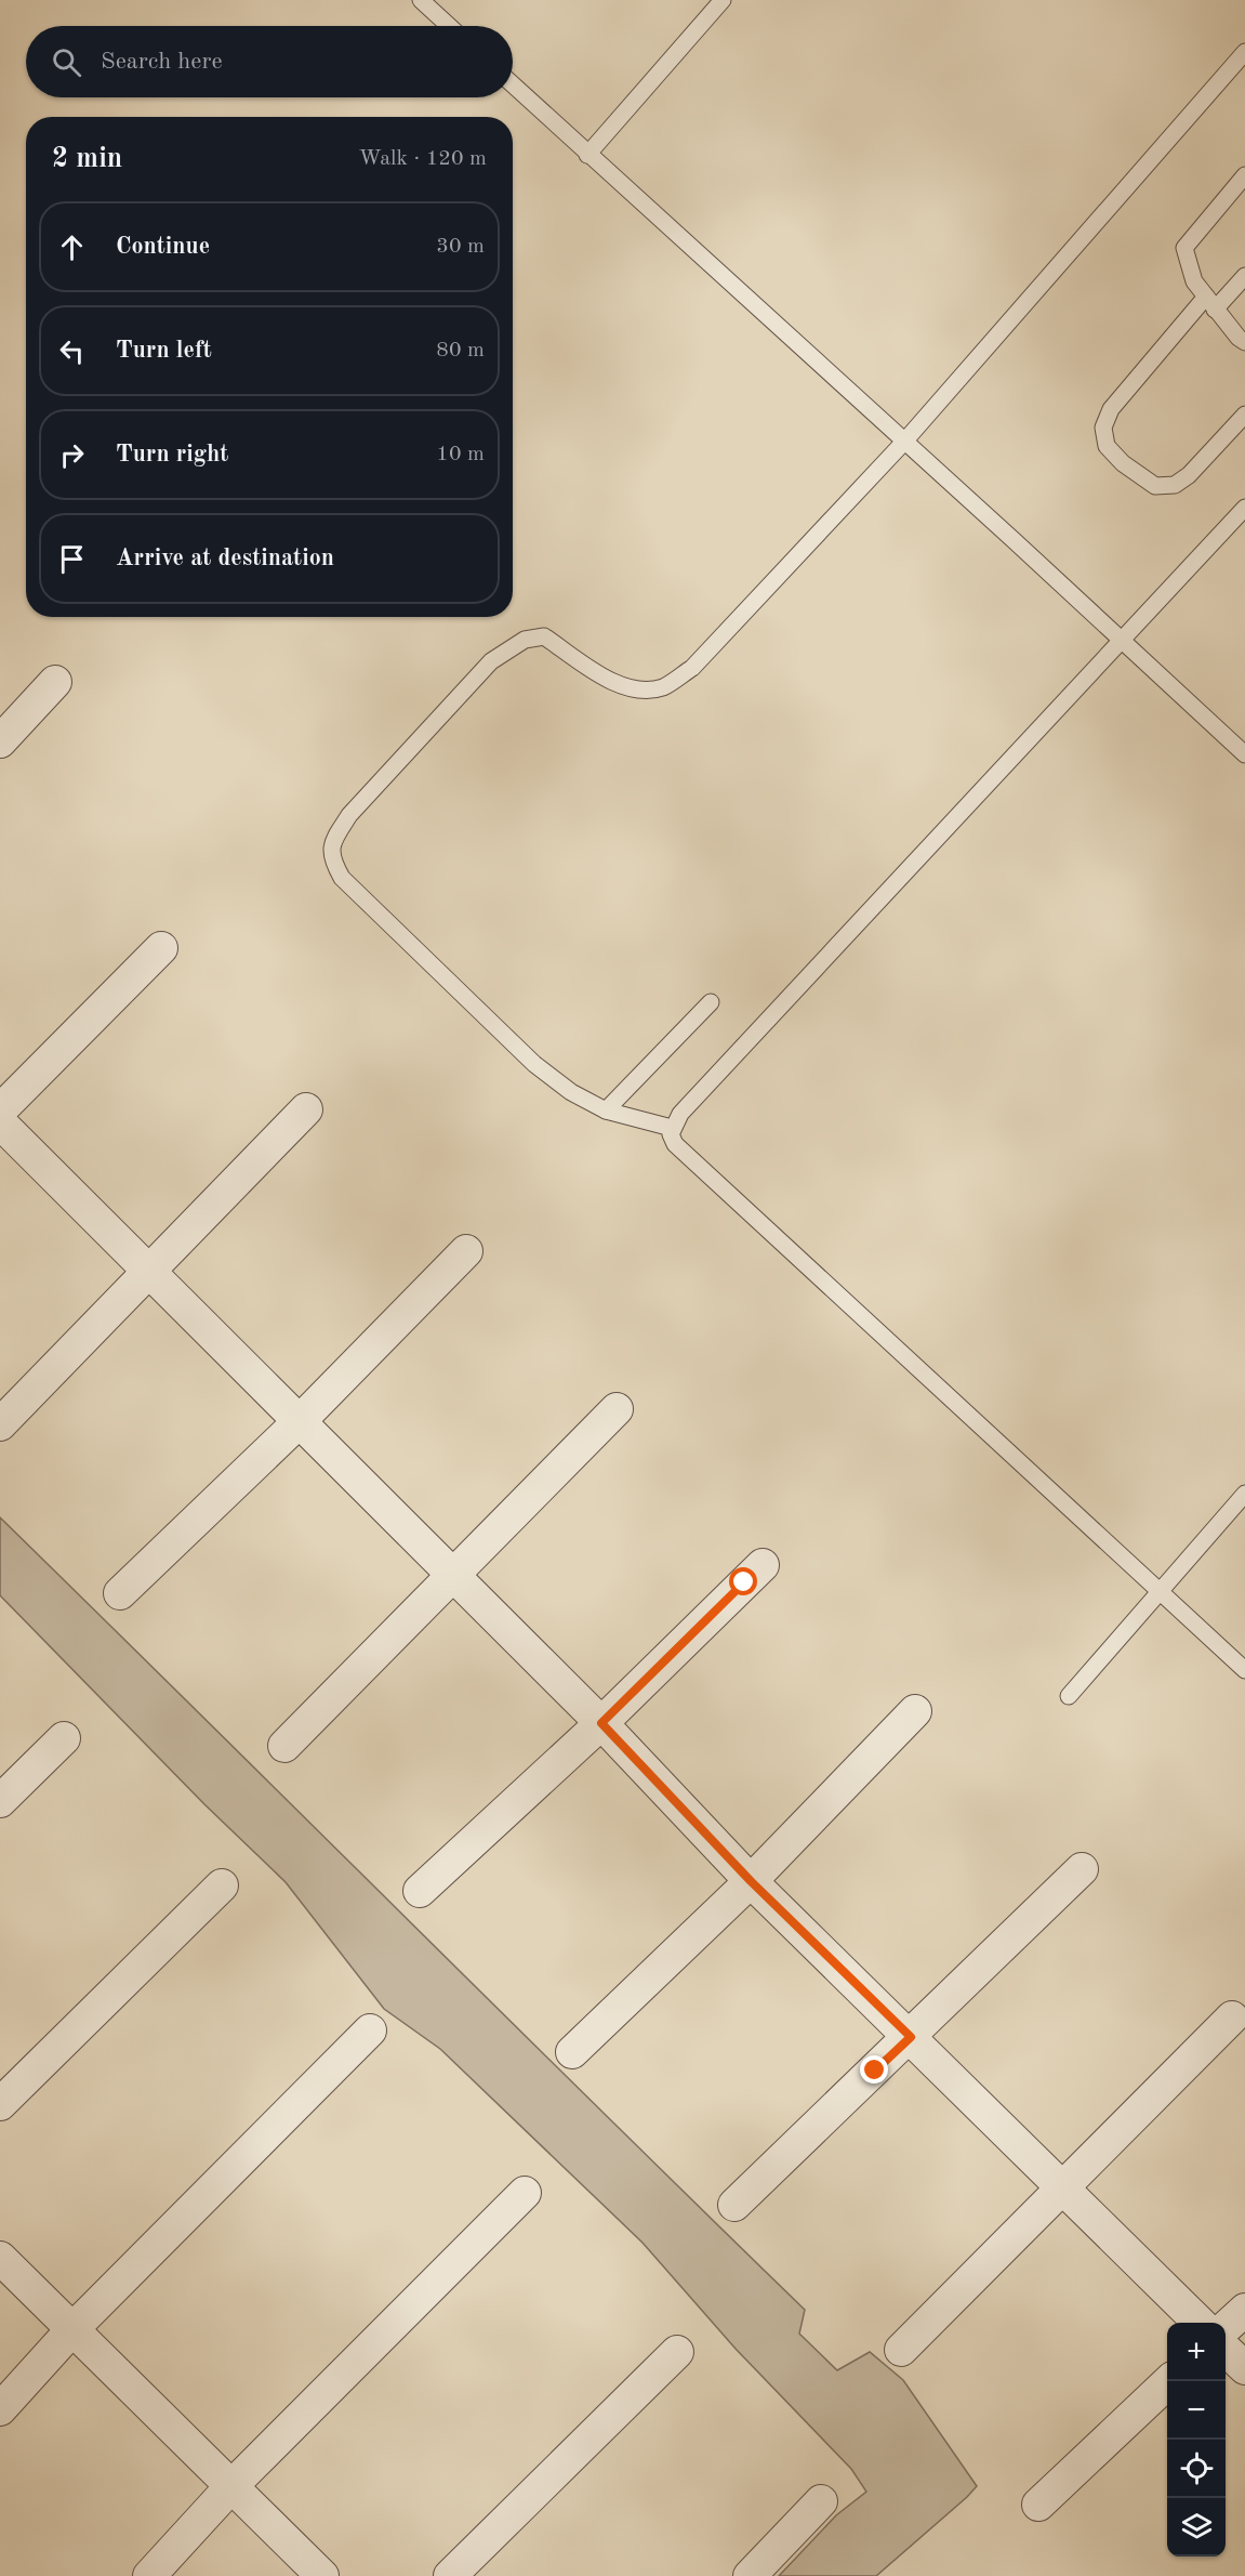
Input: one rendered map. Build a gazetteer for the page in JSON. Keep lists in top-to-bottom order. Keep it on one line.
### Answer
{"page":{"search":"Search here","heading":["2 min","Walk · 120 m"],"list":[["Continue","30 m"],["Turn left","80 m"],["Turn right","10 m"],"Arrive at destination"],"map_buttons":["+","−"]}}
